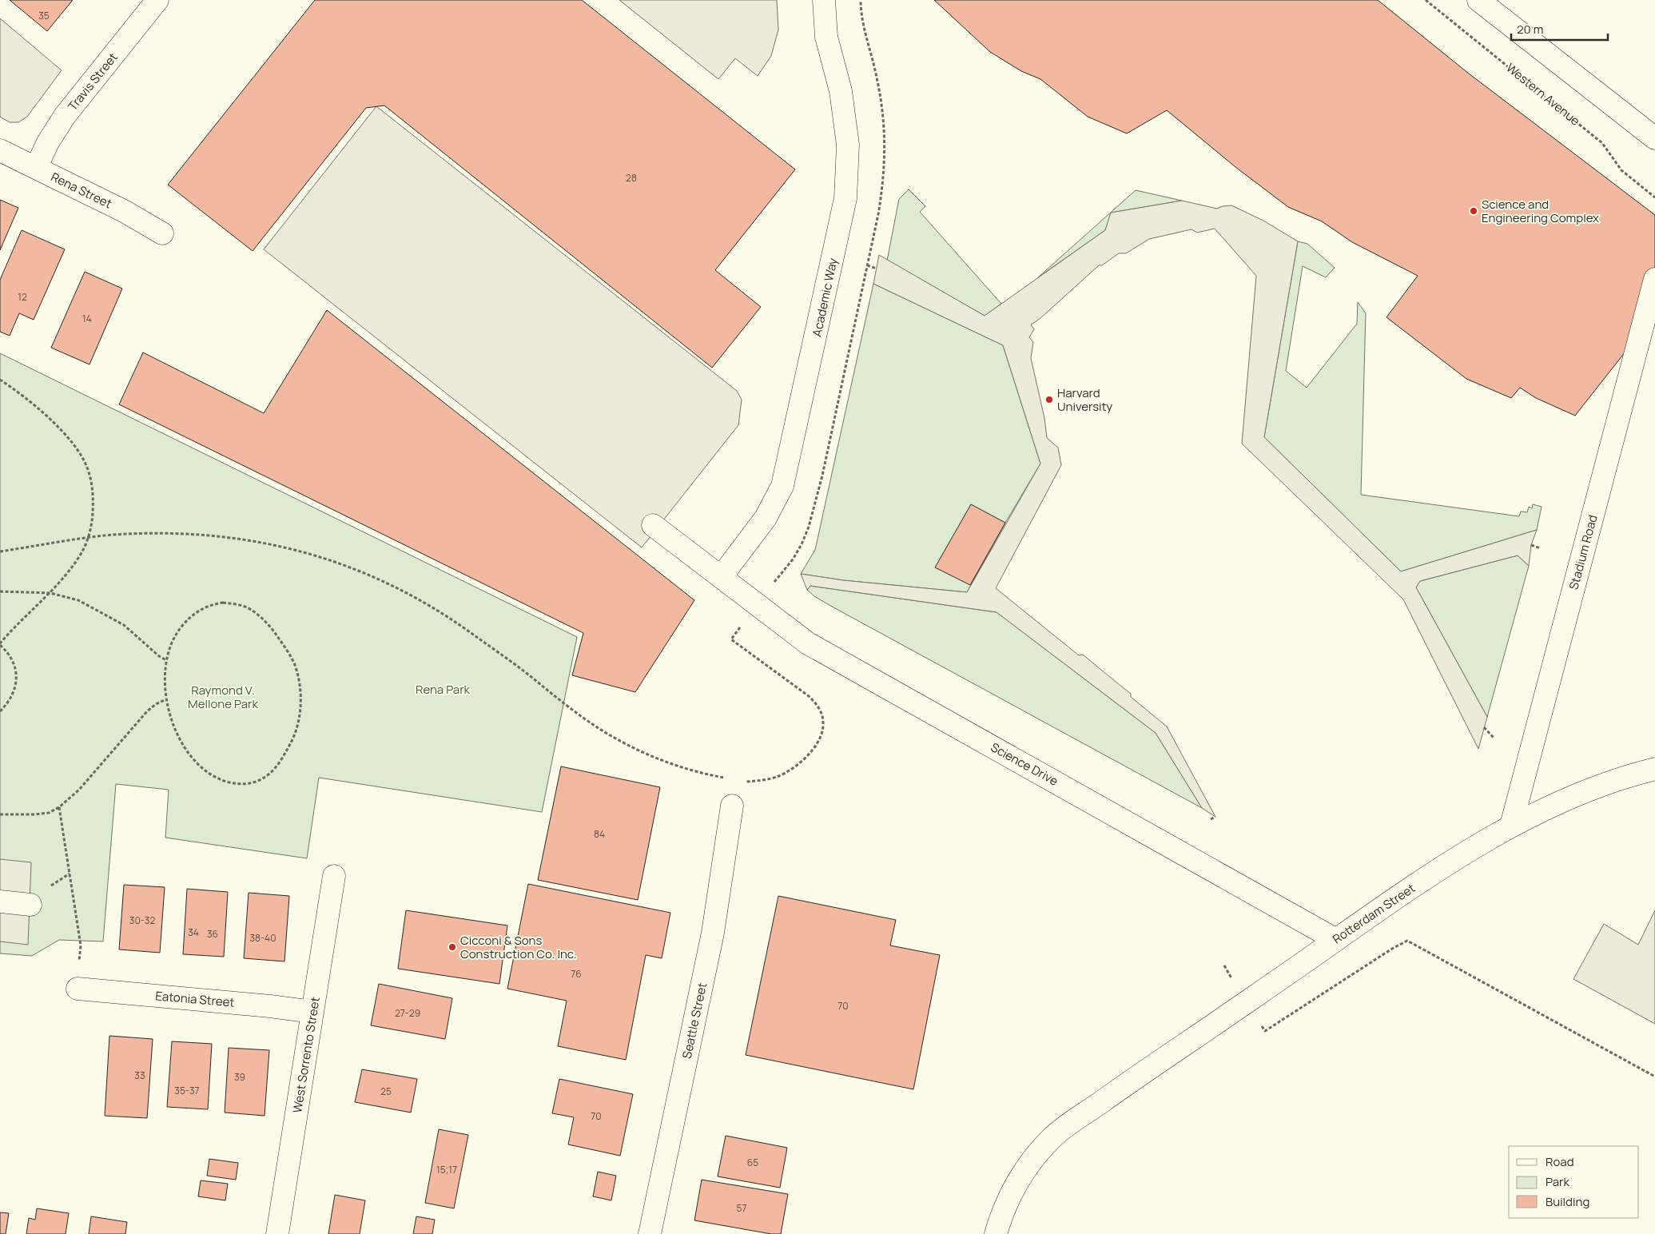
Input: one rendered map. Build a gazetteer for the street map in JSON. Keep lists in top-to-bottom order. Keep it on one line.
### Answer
{"streets":{"street":["Travis Street","Rena Street","Academic Way","Stadium Road","Science Drive","Rotterdam Street","Eatonia Street","Seattle Street","West Sorrento Street"],"path":["Western Avenue"]},"crossings":[["Travis Street","Rena Street"],["Academic Way","Science Drive"],["Stadium Road","Rotterdam Street"],["Science Drive","Rotterdam Street"],["Eatonia Street","West Sorrento Street"]],"parks":["Rena Park","Raymond V. Mellone Park"],"places":["Science and Engineering Complex","Harvard University","Cicconi & Sons Construction Co. Inc."],"house_numbers":["35","28","12","14","84","30-32","34","36","38-40","76","70","27-29","33","39","35-37","25","70","65","15;17","57"],"legend":["Road","Park","Building"],"scale_bar":"20 m"}
